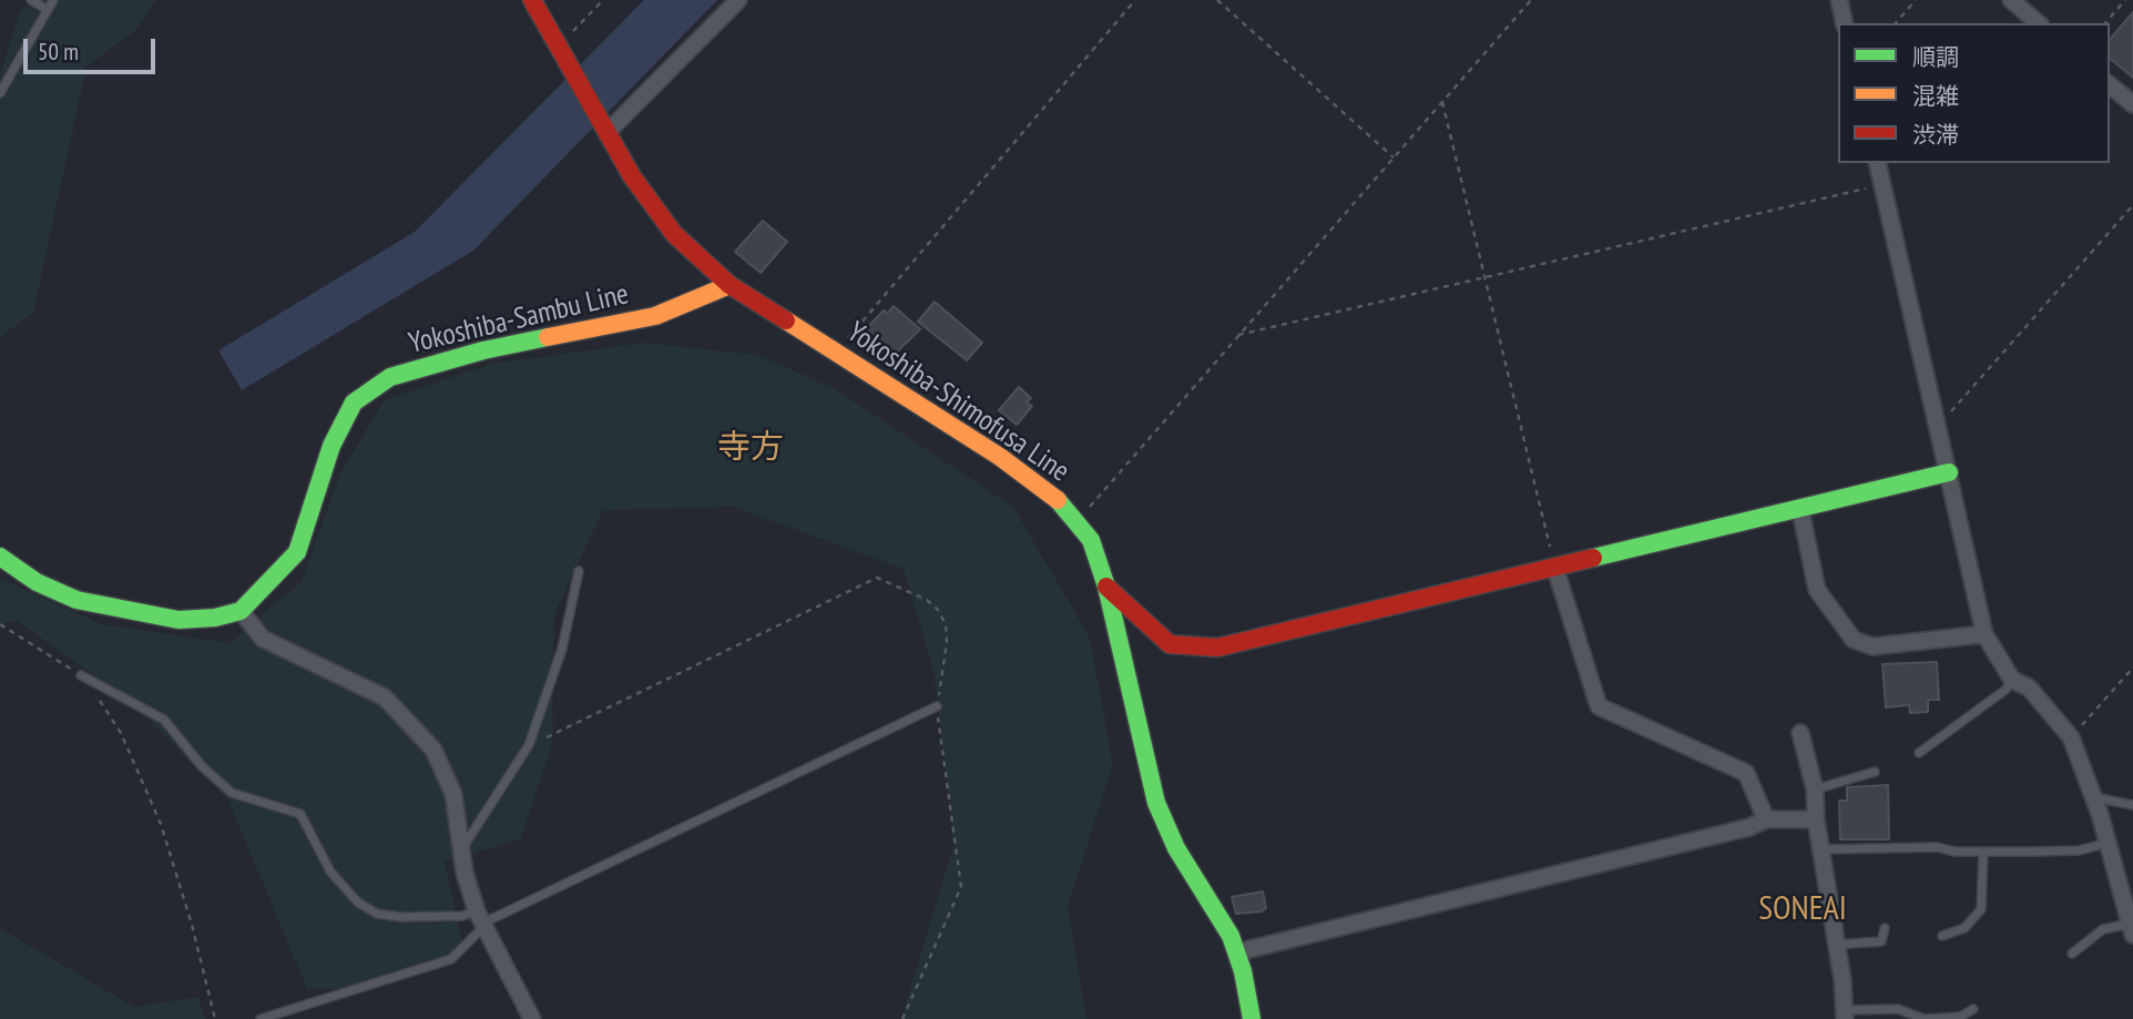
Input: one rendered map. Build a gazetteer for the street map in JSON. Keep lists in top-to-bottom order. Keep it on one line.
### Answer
{"streets":{"main road":["Yokoshiba-Sambu Line","Yokoshiba-Shimofusa Line"]},"crossings":[["Yokoshiba-Sambu Line","Yokoshiba-Shimofusa Line"]],"districts":["寺方","SONEAI"],"legend":["順調","混雑","渋滞"],"scale_bar":"50 m"}
